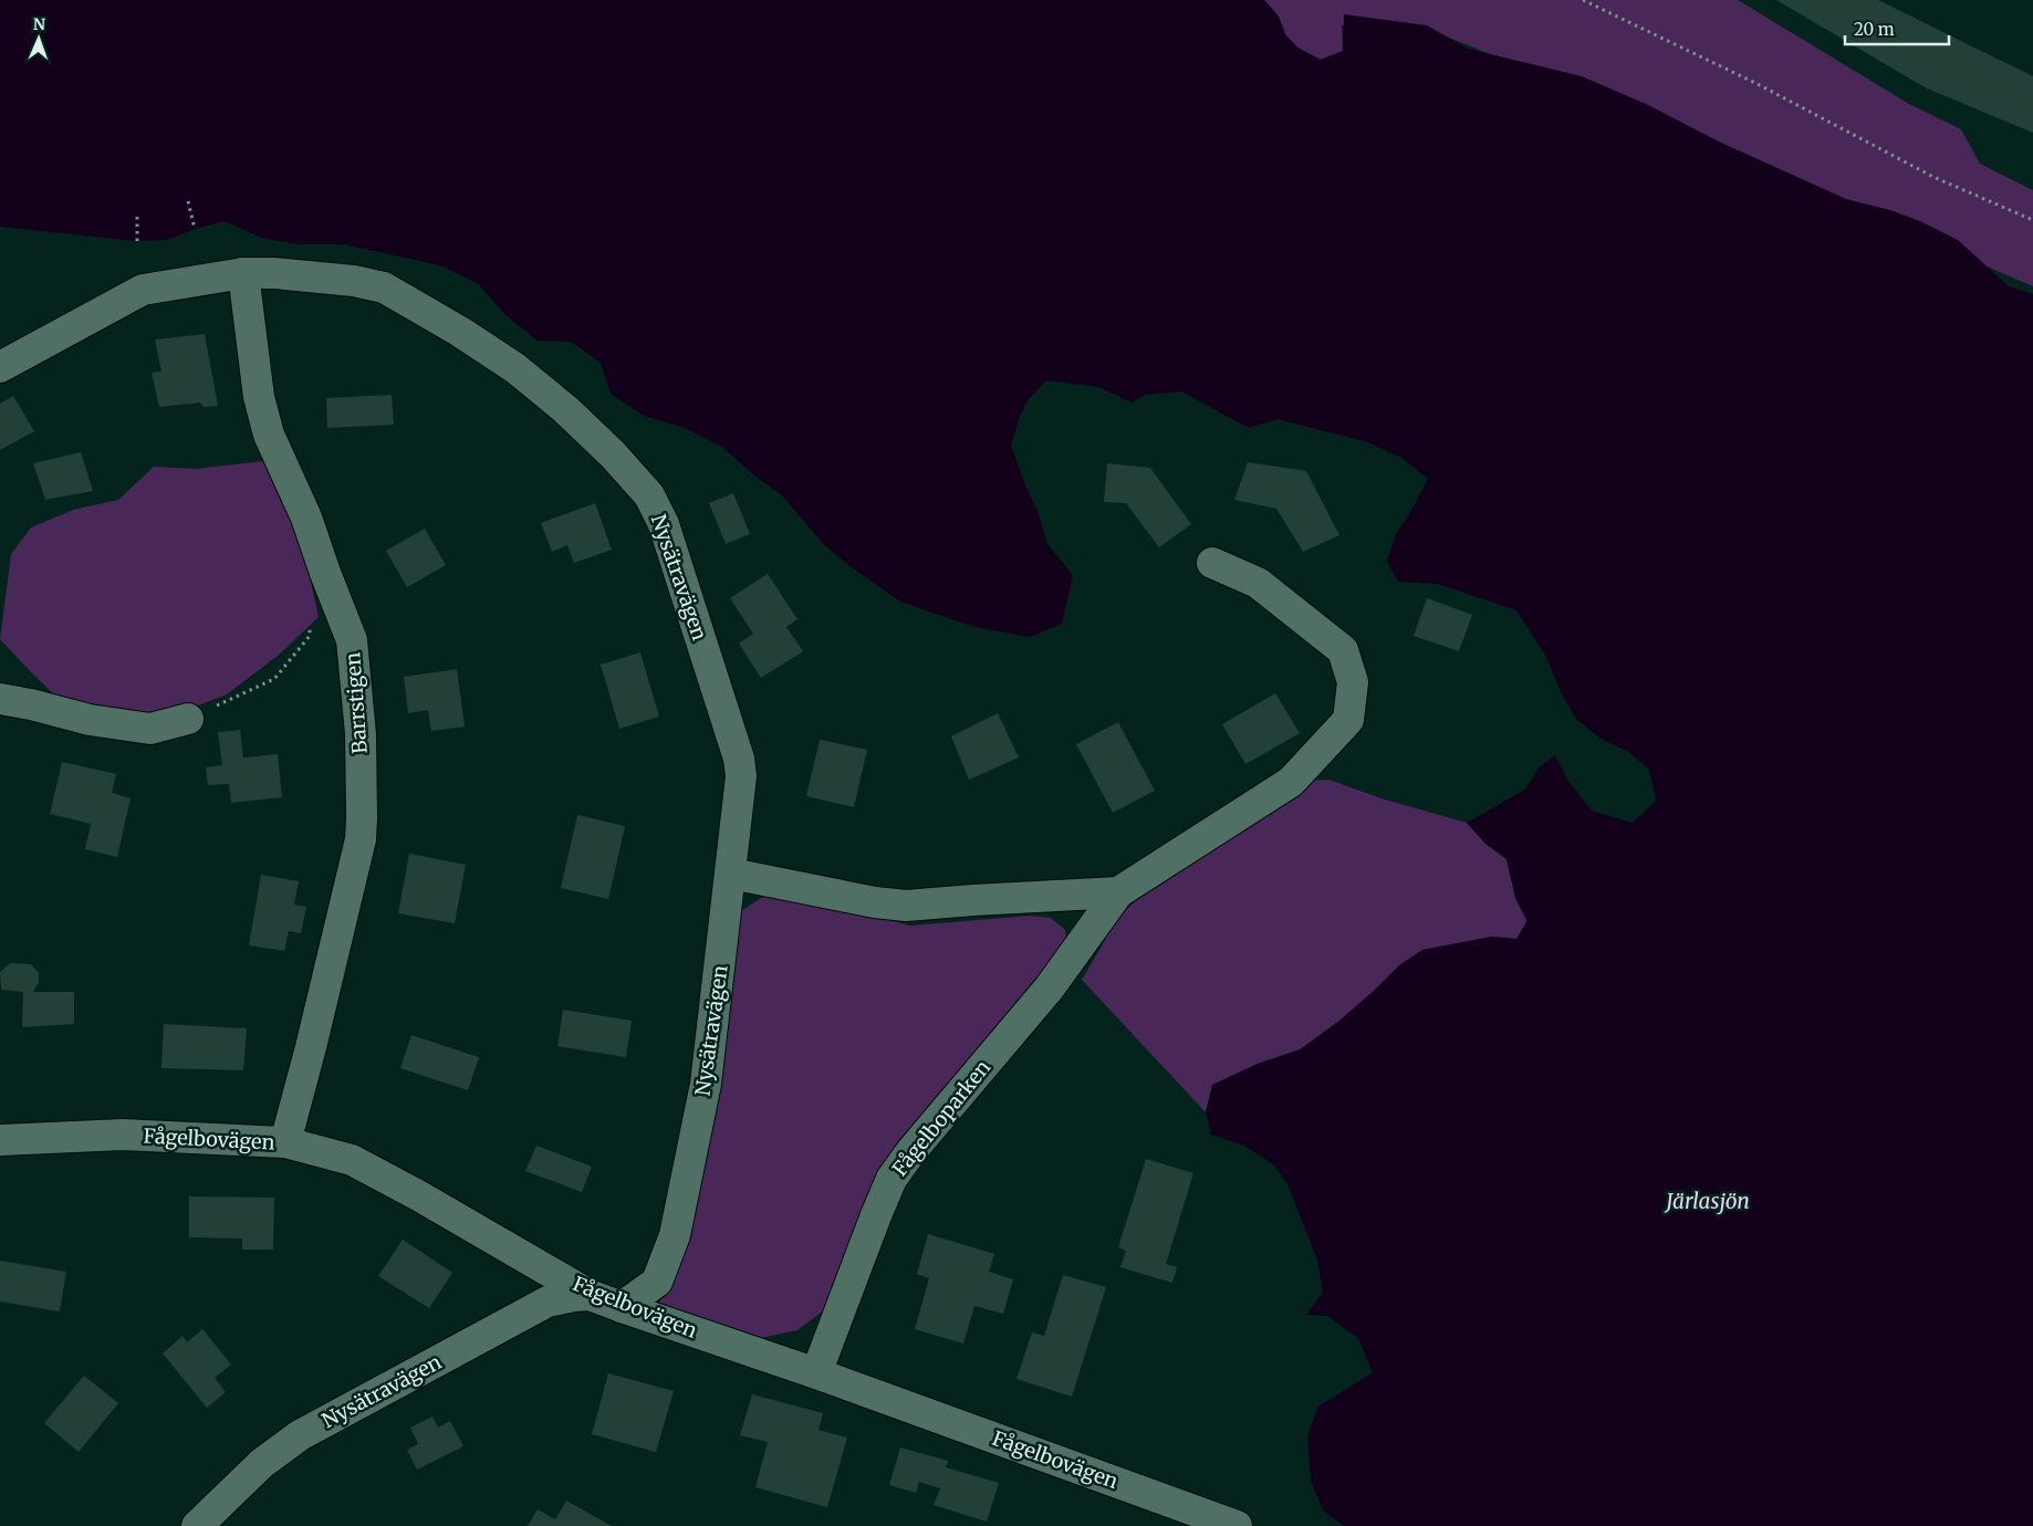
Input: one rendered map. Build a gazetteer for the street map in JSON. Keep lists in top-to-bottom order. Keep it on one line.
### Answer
{"streets":{"street":["Nysätravägen","Barrstigen","Fågelboparken","Fågelbovägen"]},"crossings":[["Nysätravägen","Barrstigen"],["Nysätravägen","Fågelboparken"],["Nysätravägen","Fågelbovägen"],["Barrstigen","Fågelbovägen"],["Fågelboparken","Fågelbovägen"]],"water":["Järlasjön"],"scale_bar":"20 m","north":"top"}
